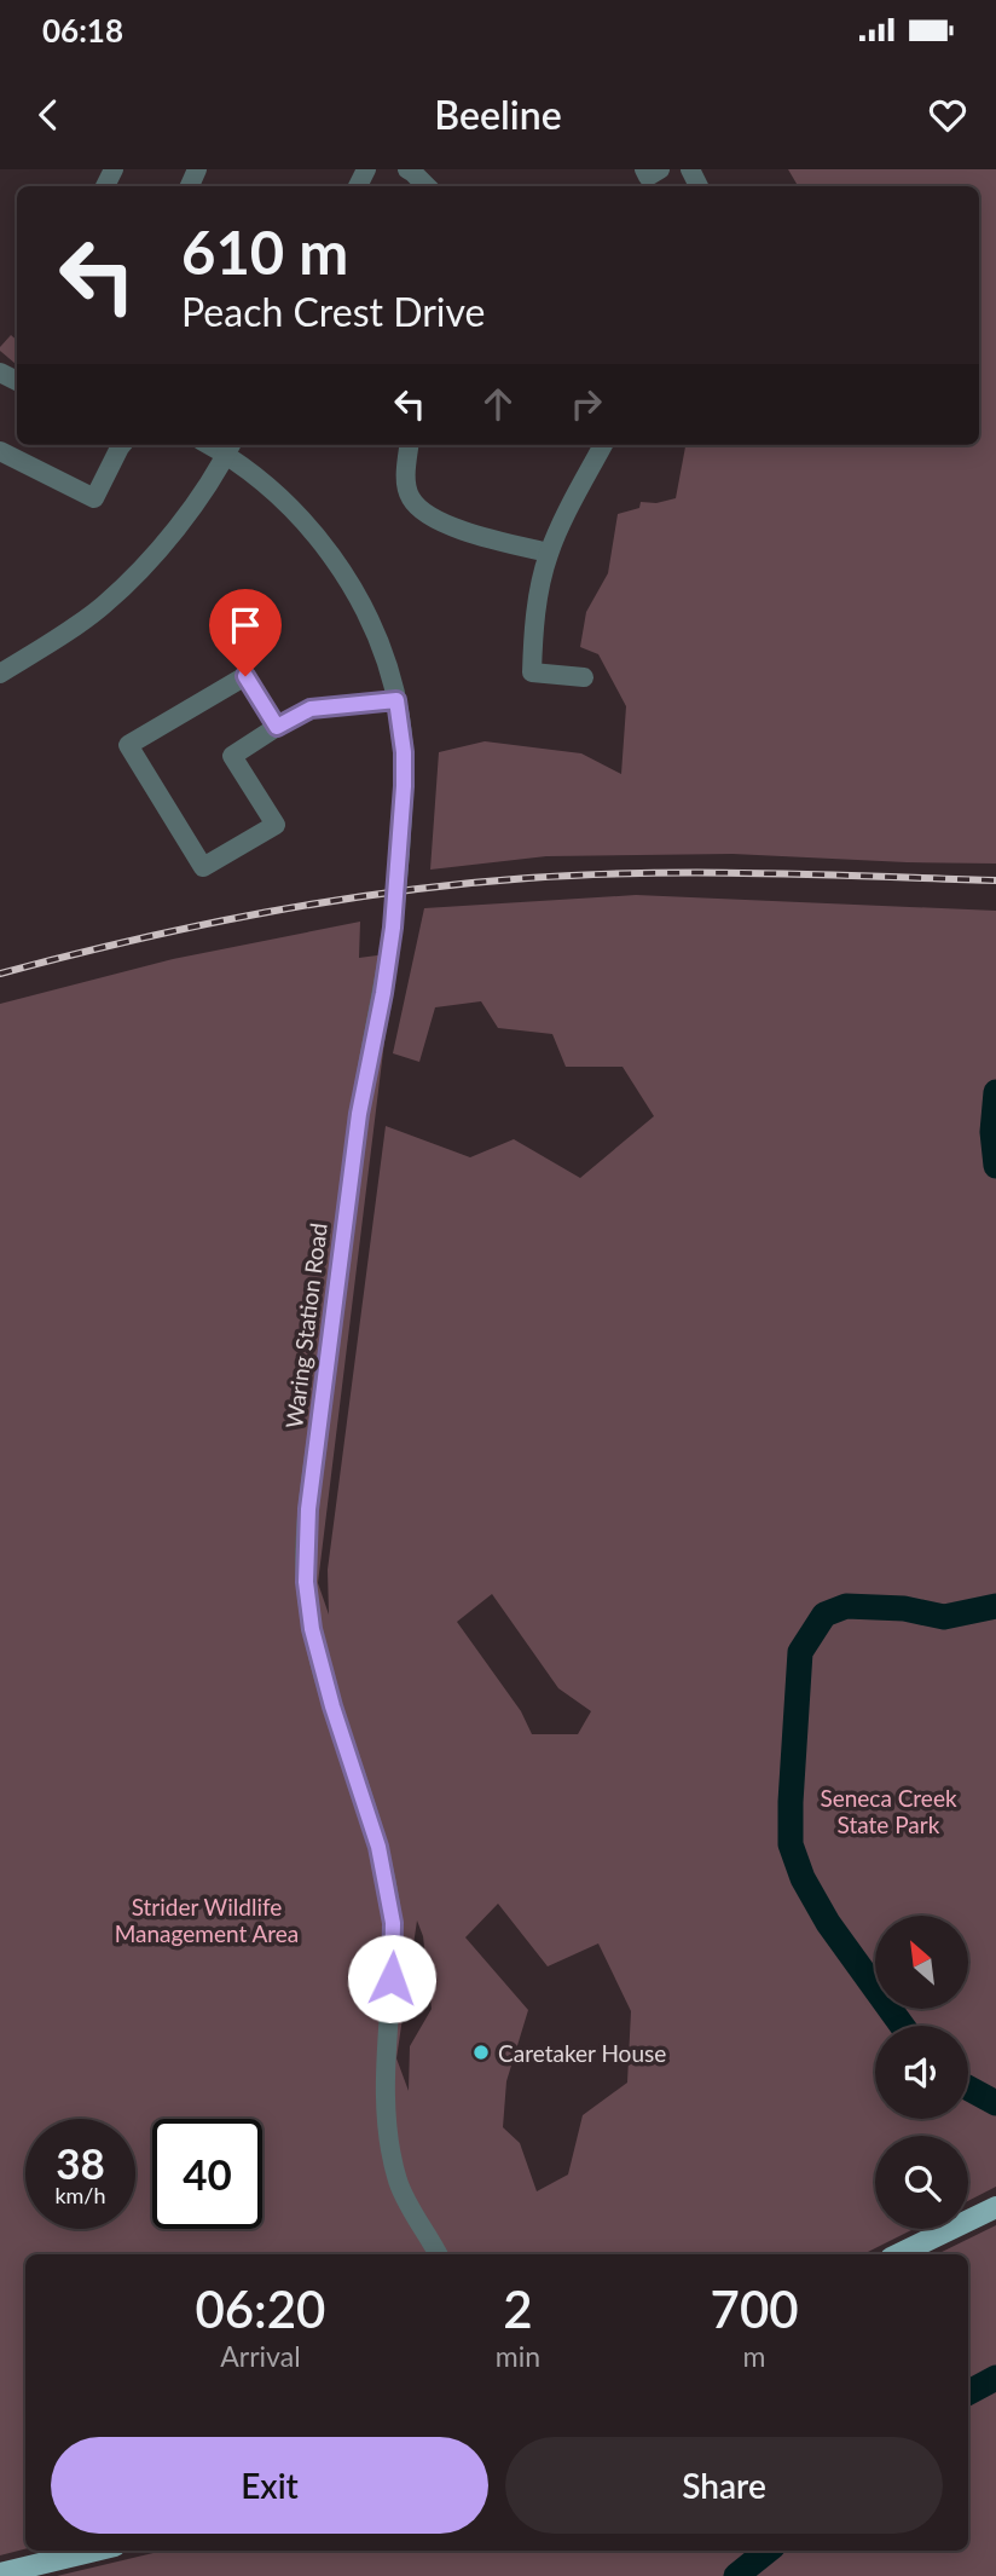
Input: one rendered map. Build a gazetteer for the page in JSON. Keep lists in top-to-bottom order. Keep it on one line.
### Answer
{"streets":{"street":["Waring Station Road"]},"parks":["Seneca Creek State Park","Strider Wildlife Management Area"],"places":["Caretaker House"],"north":"top left","page":{"status":"06:18","header":"Beeline","turn":["610 m","Peach Crest Drive"],"speed":"38 km/h","limit":"40","eta":["06:20","Arrival","2","min","700","m"],"buttons":["Exit","Share"]}}
